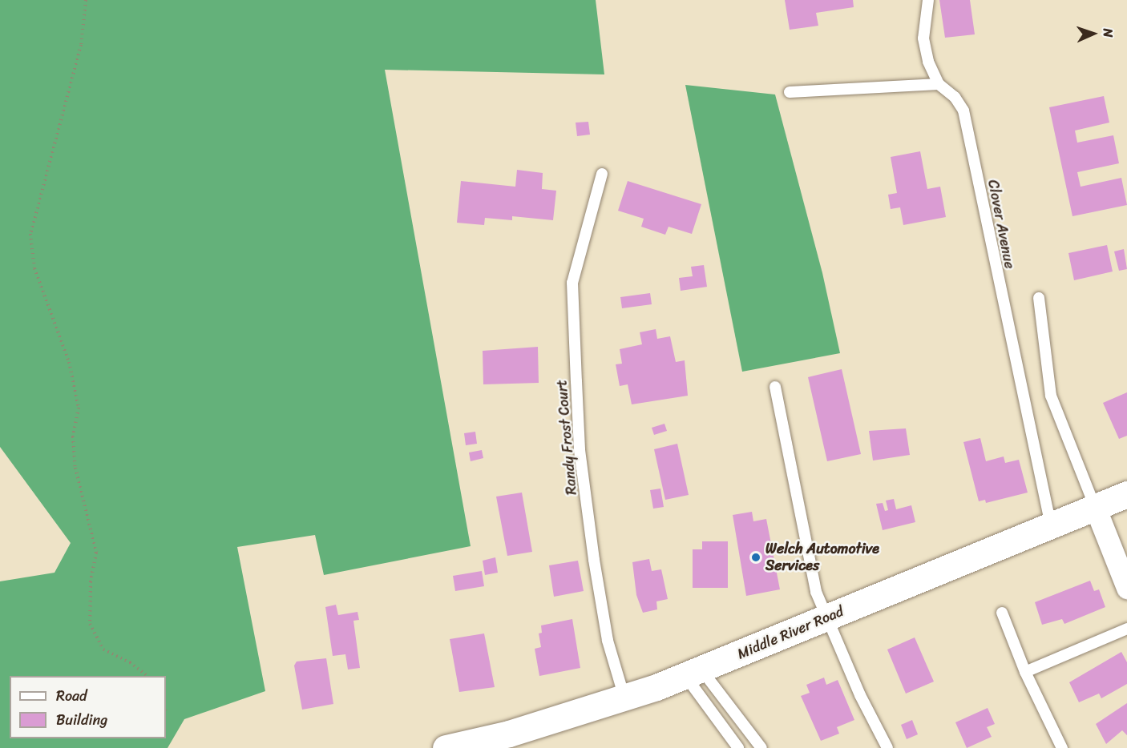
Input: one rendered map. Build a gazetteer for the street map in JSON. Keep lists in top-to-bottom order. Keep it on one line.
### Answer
{"streets":{"street":["Middle River Road"],"lane":["Clover Avenue","Randy Frost Court"]},"crossings":[["Clover Avenue","Middle River Road"],["Randy Frost Court","Middle River Road"]],"places":["Welch Automotive Services"],"legend":["Road","Building"],"north":"right"}
